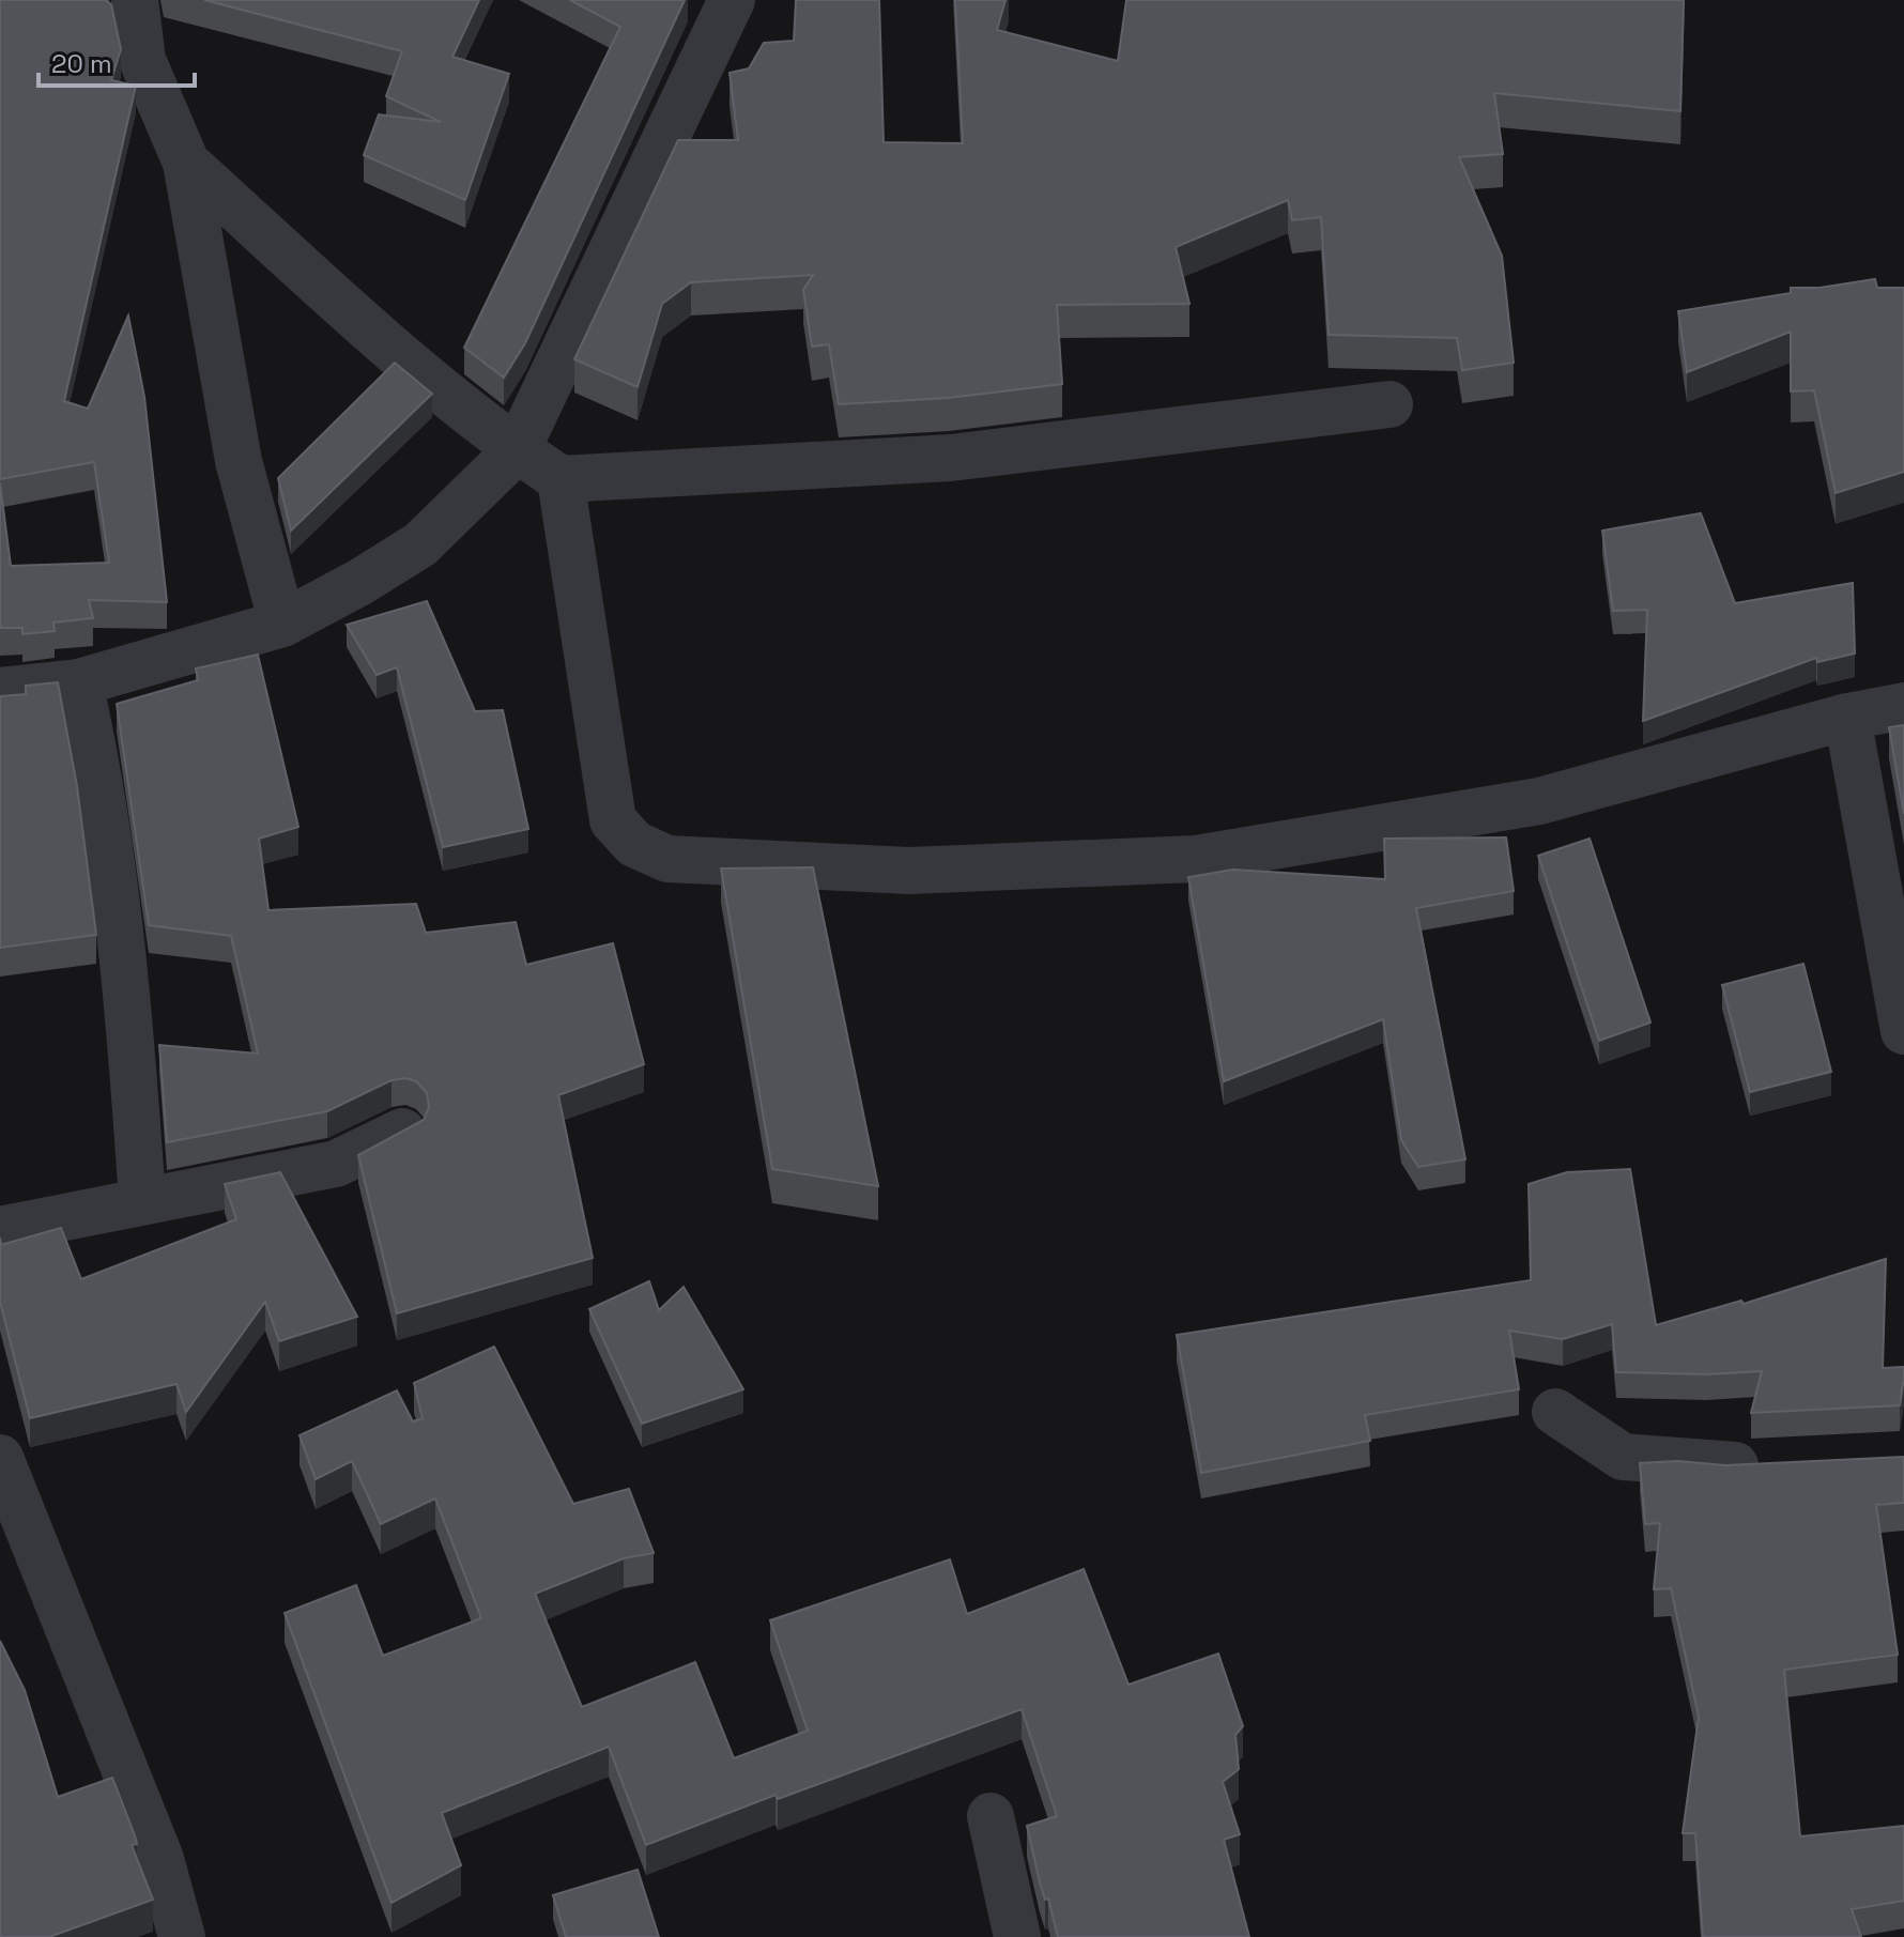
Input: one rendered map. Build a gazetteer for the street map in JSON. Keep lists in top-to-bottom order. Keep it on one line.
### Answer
{"scale_bar":"20 m"}
